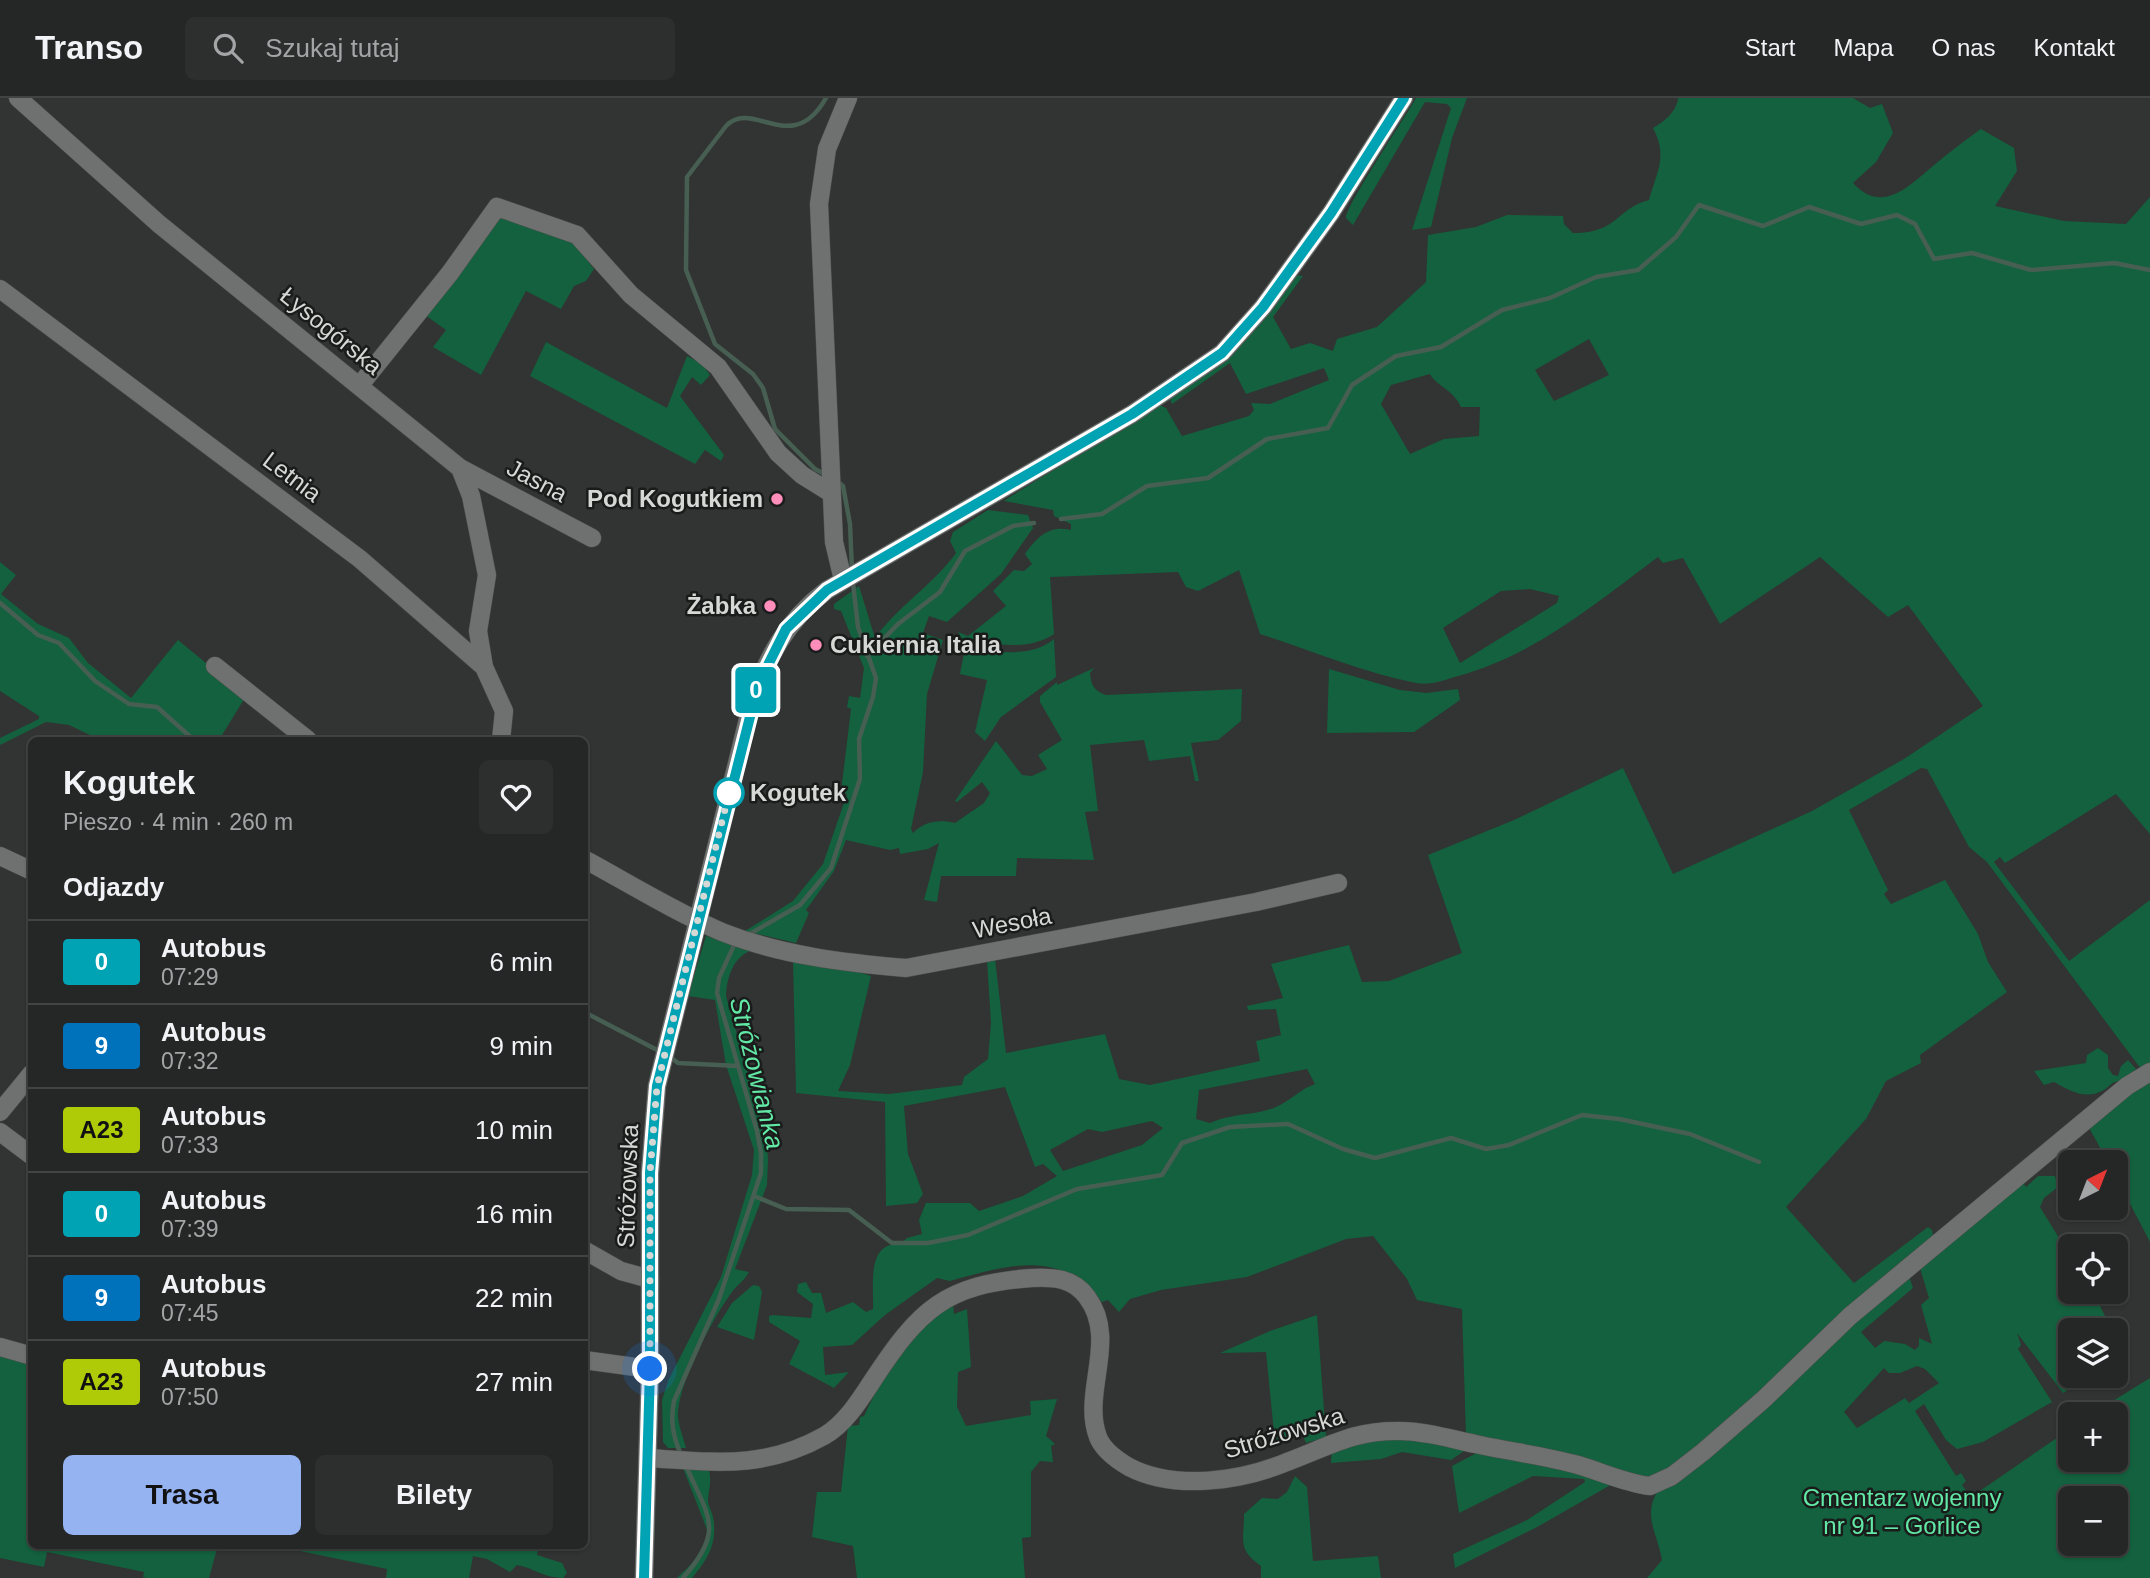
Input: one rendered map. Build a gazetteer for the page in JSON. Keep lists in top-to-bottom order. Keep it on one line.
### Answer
{"streets":{"street":["Łysogórska","Letnia","Jasna","Wesoła","Stróżowska"]},"crossings":[["Łysogórska","Jasna"],["Wesoła","Stróżowska"]],"water":["Stróżowianka"],"parks":["Cmentarz wojenny nr 91 – Gorlice"],"places":["Pod Kogutkiem","Żabka","Cukiernia Italia","Kogutek"],"lines":["bus line 0"],"north":"top right","page":{"header":"Transo","search":"Szukaj tutaj","nav":["Start","Mapa","O nas","Kontakt"],"on_map":"0","heading":[["Kogutek","Pieszo · 4 min · 260 m"],"Odjazdy"],"list":[{"mark":"0","name":"Autobus","note":"07:29","value":"6 min"},{"mark":"9","name":"Autobus","note":"07:32","value":"9 min"},{"mark":"A23","name":"Autobus","note":"07:33","value":"10 min"},{"mark":"0","name":"Autobus","note":"07:39","value":"16 min"},{"mark":"9","name":"Autobus","note":"07:45","value":"22 min"},{"mark":"A23","name":"Autobus","note":"07:50","value":"27 min"}],"map_buttons":["+","−"],"buttons":["Trasa","Bilety"]}}
